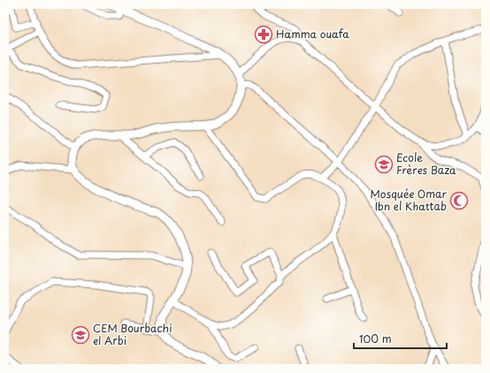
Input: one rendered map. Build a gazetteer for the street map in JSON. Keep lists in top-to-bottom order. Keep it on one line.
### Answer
{"places":{"pharmacy":["Hamma ouafa"],"school or university":["Ecole Frères Baza","CEM Bourbachi el Arbi"],"mosque":["Mosquée Omar Ibn el Khattab"]},"scale_bar":"100 m"}
